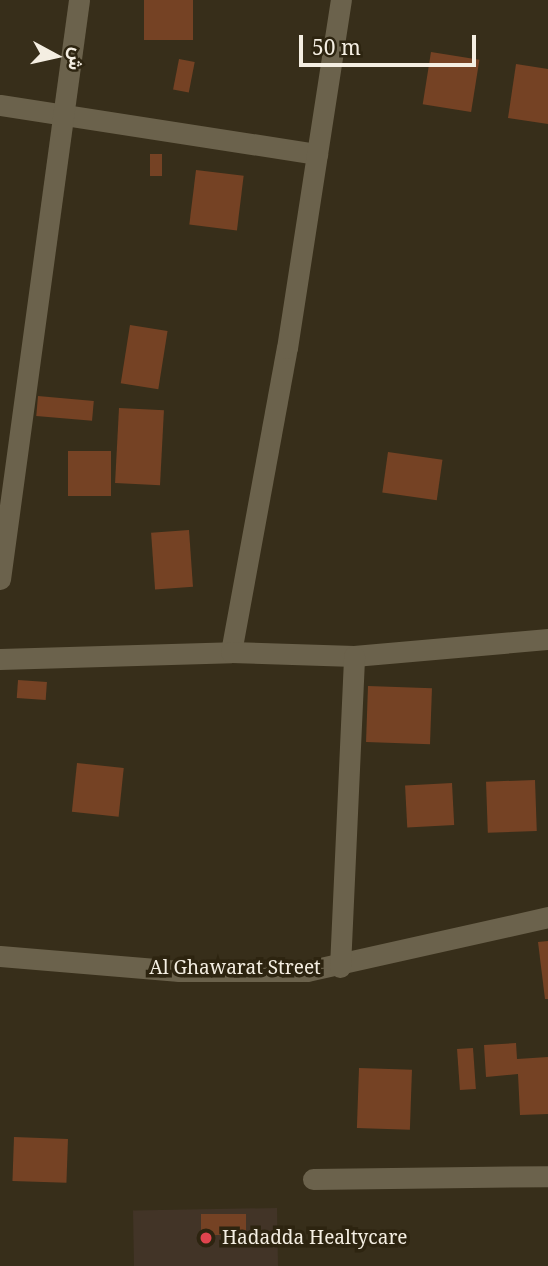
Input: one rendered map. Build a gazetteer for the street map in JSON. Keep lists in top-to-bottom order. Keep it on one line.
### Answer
{"streets":{"street":["Al Ghawarat Street"]},"places":["Hadadda Healtycare"],"scale_bar":"50 m","north":"right"}
